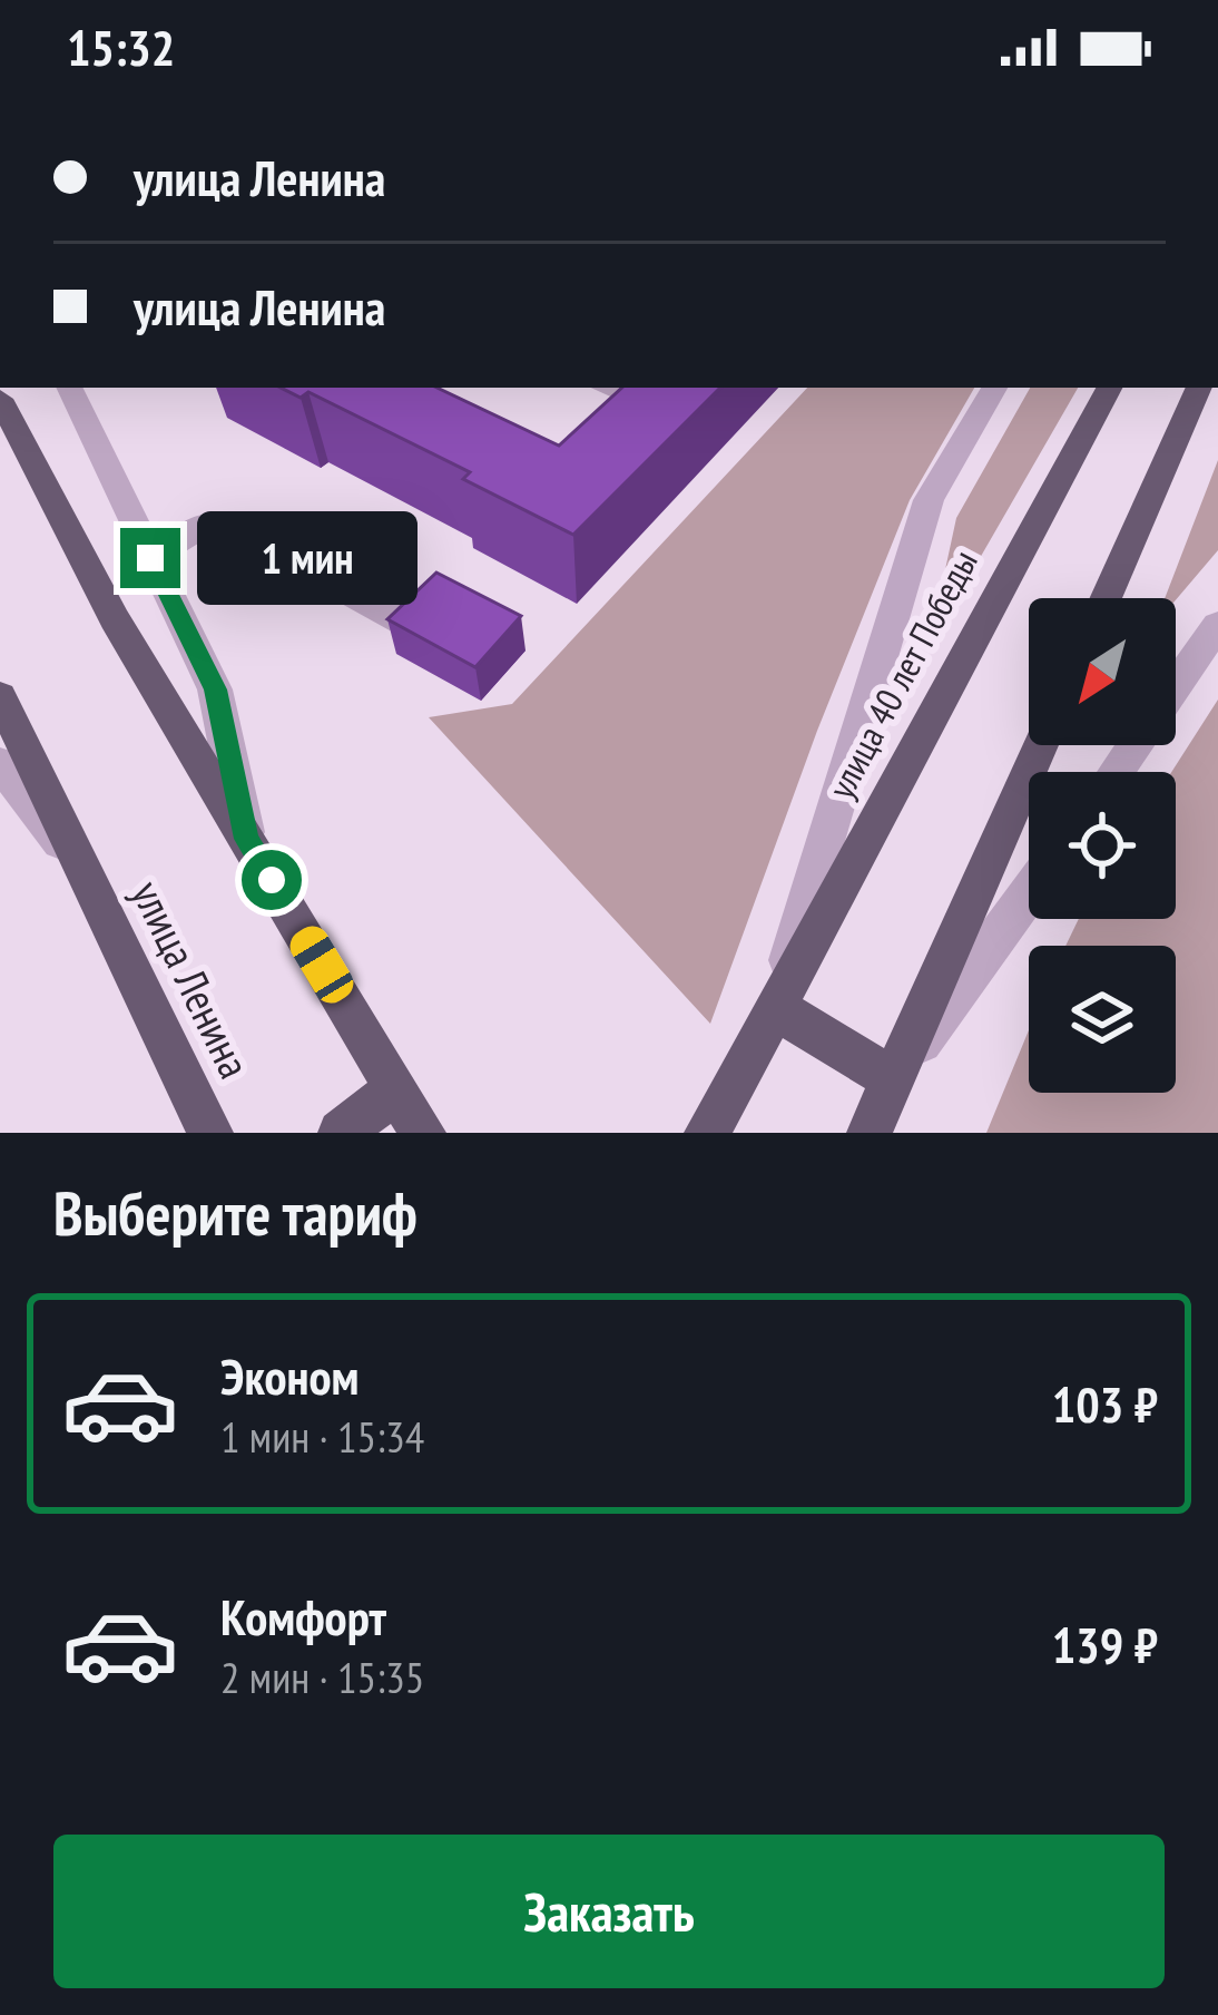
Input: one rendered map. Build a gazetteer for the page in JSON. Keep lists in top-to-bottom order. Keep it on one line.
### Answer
{"streets":{"main road":["улица 40 лет Победы","улица Ленина"]},"north":"bottom left","page":{"status":"15:32","banner":["улица Ленина","улица Ленина"],"bubble":"1 мин","heading":"Выберите тариф","list":[{"name":"Эконом","note":"1 мин · 15:34","value":"103 ₽"},{"name":"Комфорт","note":"2 мин · 15:35","value":"139 ₽"}],"buttons":"Заказать"}}
